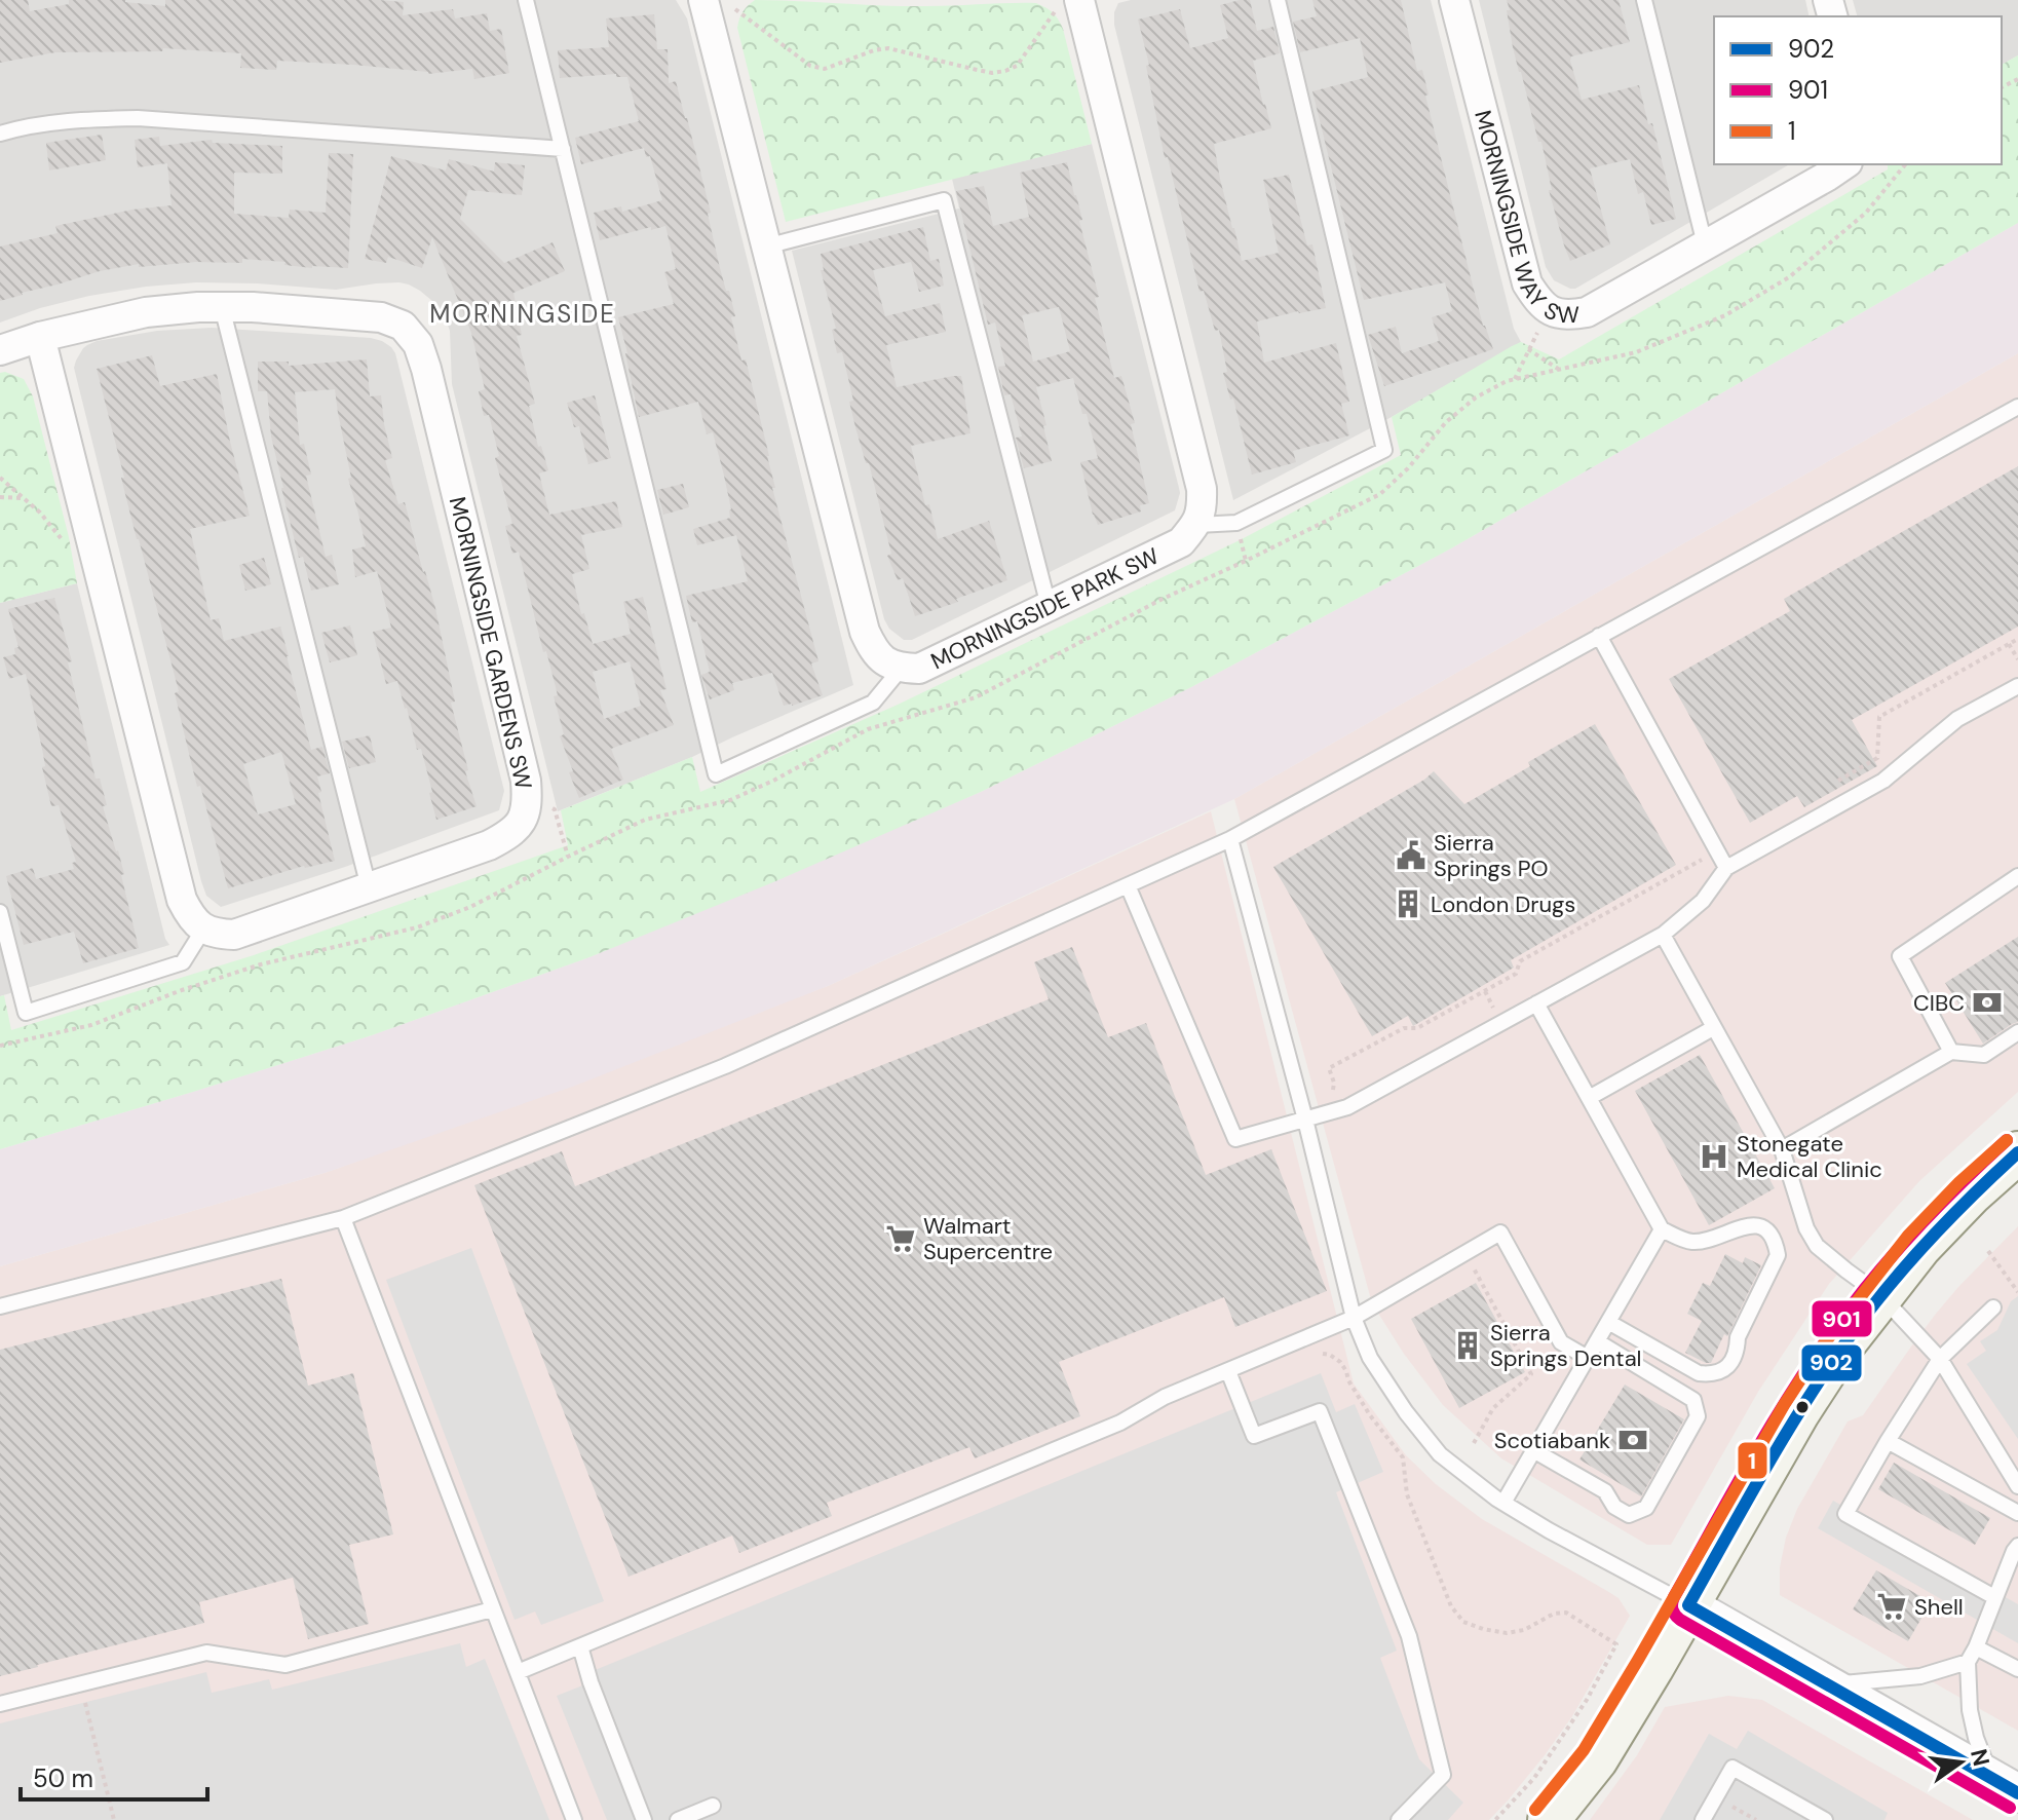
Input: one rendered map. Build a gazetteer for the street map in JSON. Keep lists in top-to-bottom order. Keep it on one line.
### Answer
{"streets":{"street":["MORNINGSIDE WAY SW","MORNINGSIDE PARK SW","MORNINGSIDE GARDENS SW"]},"districts":["MORNINGSIDE"],"places":{"public building":["Sierra Springs PO"],"building":["London Drugs","Sierra Springs Dental"],"bank":["CIBC","Scotiabank"],"hospital":["Stonegate Medical Clinic"],"supermarket":["Walmart Supercentre","Shell"]},"lines":["transit line 901","transit line 1","transit line 902"],"legend":["902","901","1"],"scale_bar":"50 m","north":"right"}
